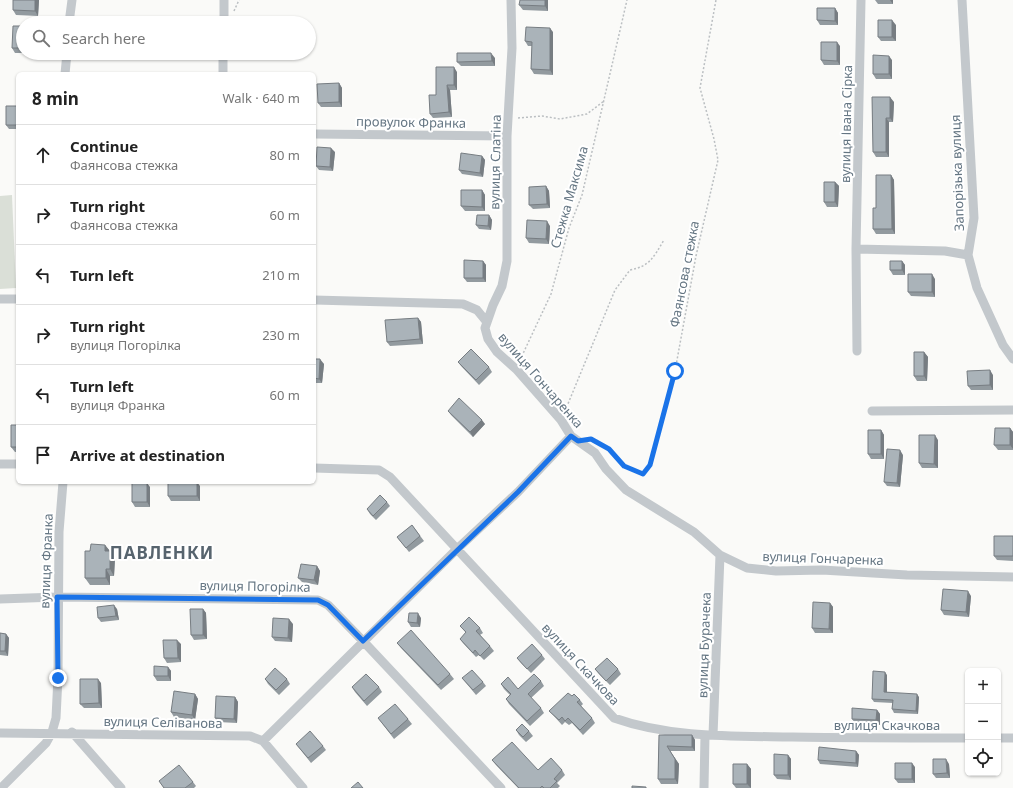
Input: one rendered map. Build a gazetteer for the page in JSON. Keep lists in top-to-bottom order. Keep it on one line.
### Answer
{"streets":{"street":["провулок Франка","вулиця Івана Сірка","вулиця Слатіна","Запорізька вулиця","вулиця Гончаренка","вулиця Франка","вулиця Погорілка","вулиця Бурачека","вулиця Скачкова","вулиця Селіванова"],"path":["Стежка Максима","Фаянсова стежка"]},"crossings":[["провулок Франка","вулиця Слатіна"],["вулиця Слатіна","вулиця Гончаренка"],["Стежка Максима","вулиця Гончаренка"],["вулиця Гончаренка","вулиця Бурачека"],["вулиця Франка","вулиця Погорілка"],["вулиця Франка","вулиця Селіванова"],["вулиця Бурачека","вулиця Скачкова"]],"districts":["ПАВЛЕНКИ"],"page":{"search":"Search here","heading":["8 min","Walk · 640 m"],"list":[["Continue","Фаянсова стежка","80 m"],["Turn right","Фаянсова стежка","60 m"],["Turn left","210 m"],["Turn right","вулиця Погорілка","230 m"],["Turn left","вулиця Франка","60 m"],"Arrive at destination"],"map_buttons":["+","−"]}}
